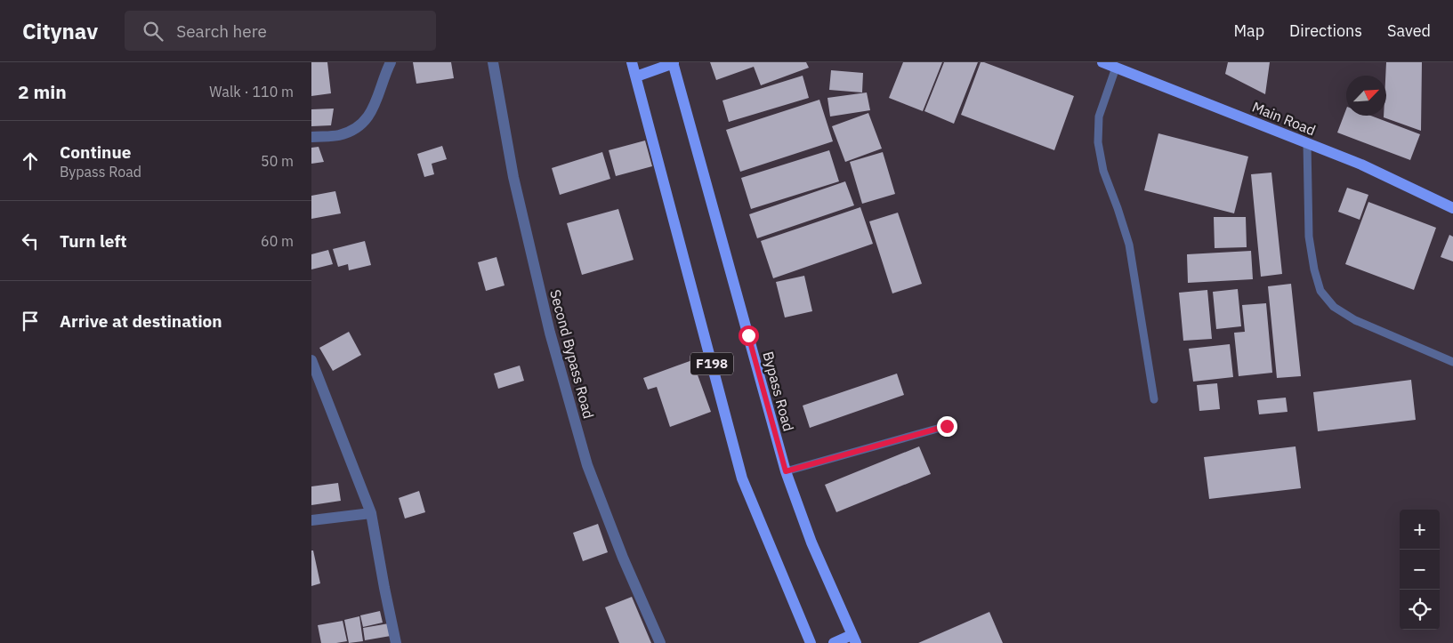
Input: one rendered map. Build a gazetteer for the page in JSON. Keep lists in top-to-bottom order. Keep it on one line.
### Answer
{"streets":{"main road":["Main Road","F198","Bypass Road"],"street":["Second Bypass Road"]},"north":"top right","page":{"header":"Citynav","search":"Search here","nav":["Map","Directions","Saved"],"heading":["2 min","Walk · 110 m"],"list":[["Continue","Bypass Road","50 m"],["Turn left","60 m"],"Arrive at destination"],"map_buttons":["+","−"]}}
